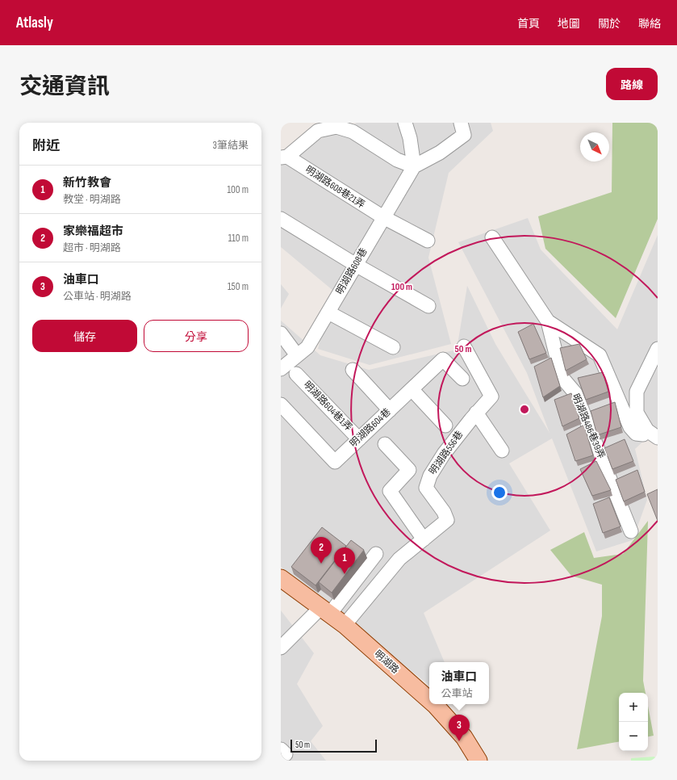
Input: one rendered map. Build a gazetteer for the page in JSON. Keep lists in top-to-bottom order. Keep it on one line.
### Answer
{"streets":{"main road":["明湖路"],"street":["明湖路608巷21弄","明湖路608巷","明湖路604巷1弄","明湖路486巷39弄","明湖路604巷","明湖路556巷"]},"crossings":[["明湖路608巷21弄","明湖路608巷"],["明湖路604巷1弄","明湖路604巷"],["明湖路556巷","明湖路"]],"scale_bar":"50 m","north":"bottom right","page":{"header":"Atlasly","nav":["首頁","地圖","關於","聯絡"],"title":"交通資訊","buttons":["路線",["儲存","分享"]],"heading":["附近","3筆結果"],"list":[{"mark":"1","name":"新竹教會","note":"教堂 · 明湖路","value":"100 m"},{"mark":"2","name":"家樂福超市","note":"超市 · 明湖路","value":"110 m"},{"mark":"3","name":"油車口","note":"公車站 · 明湖路","value":"150 m"}],"pins":["2","1","3"],"popup":["油車口","公車站"],"map_buttons":["+","−"],"scale":"50 m"},"rings":["100 m","50 m"]}
